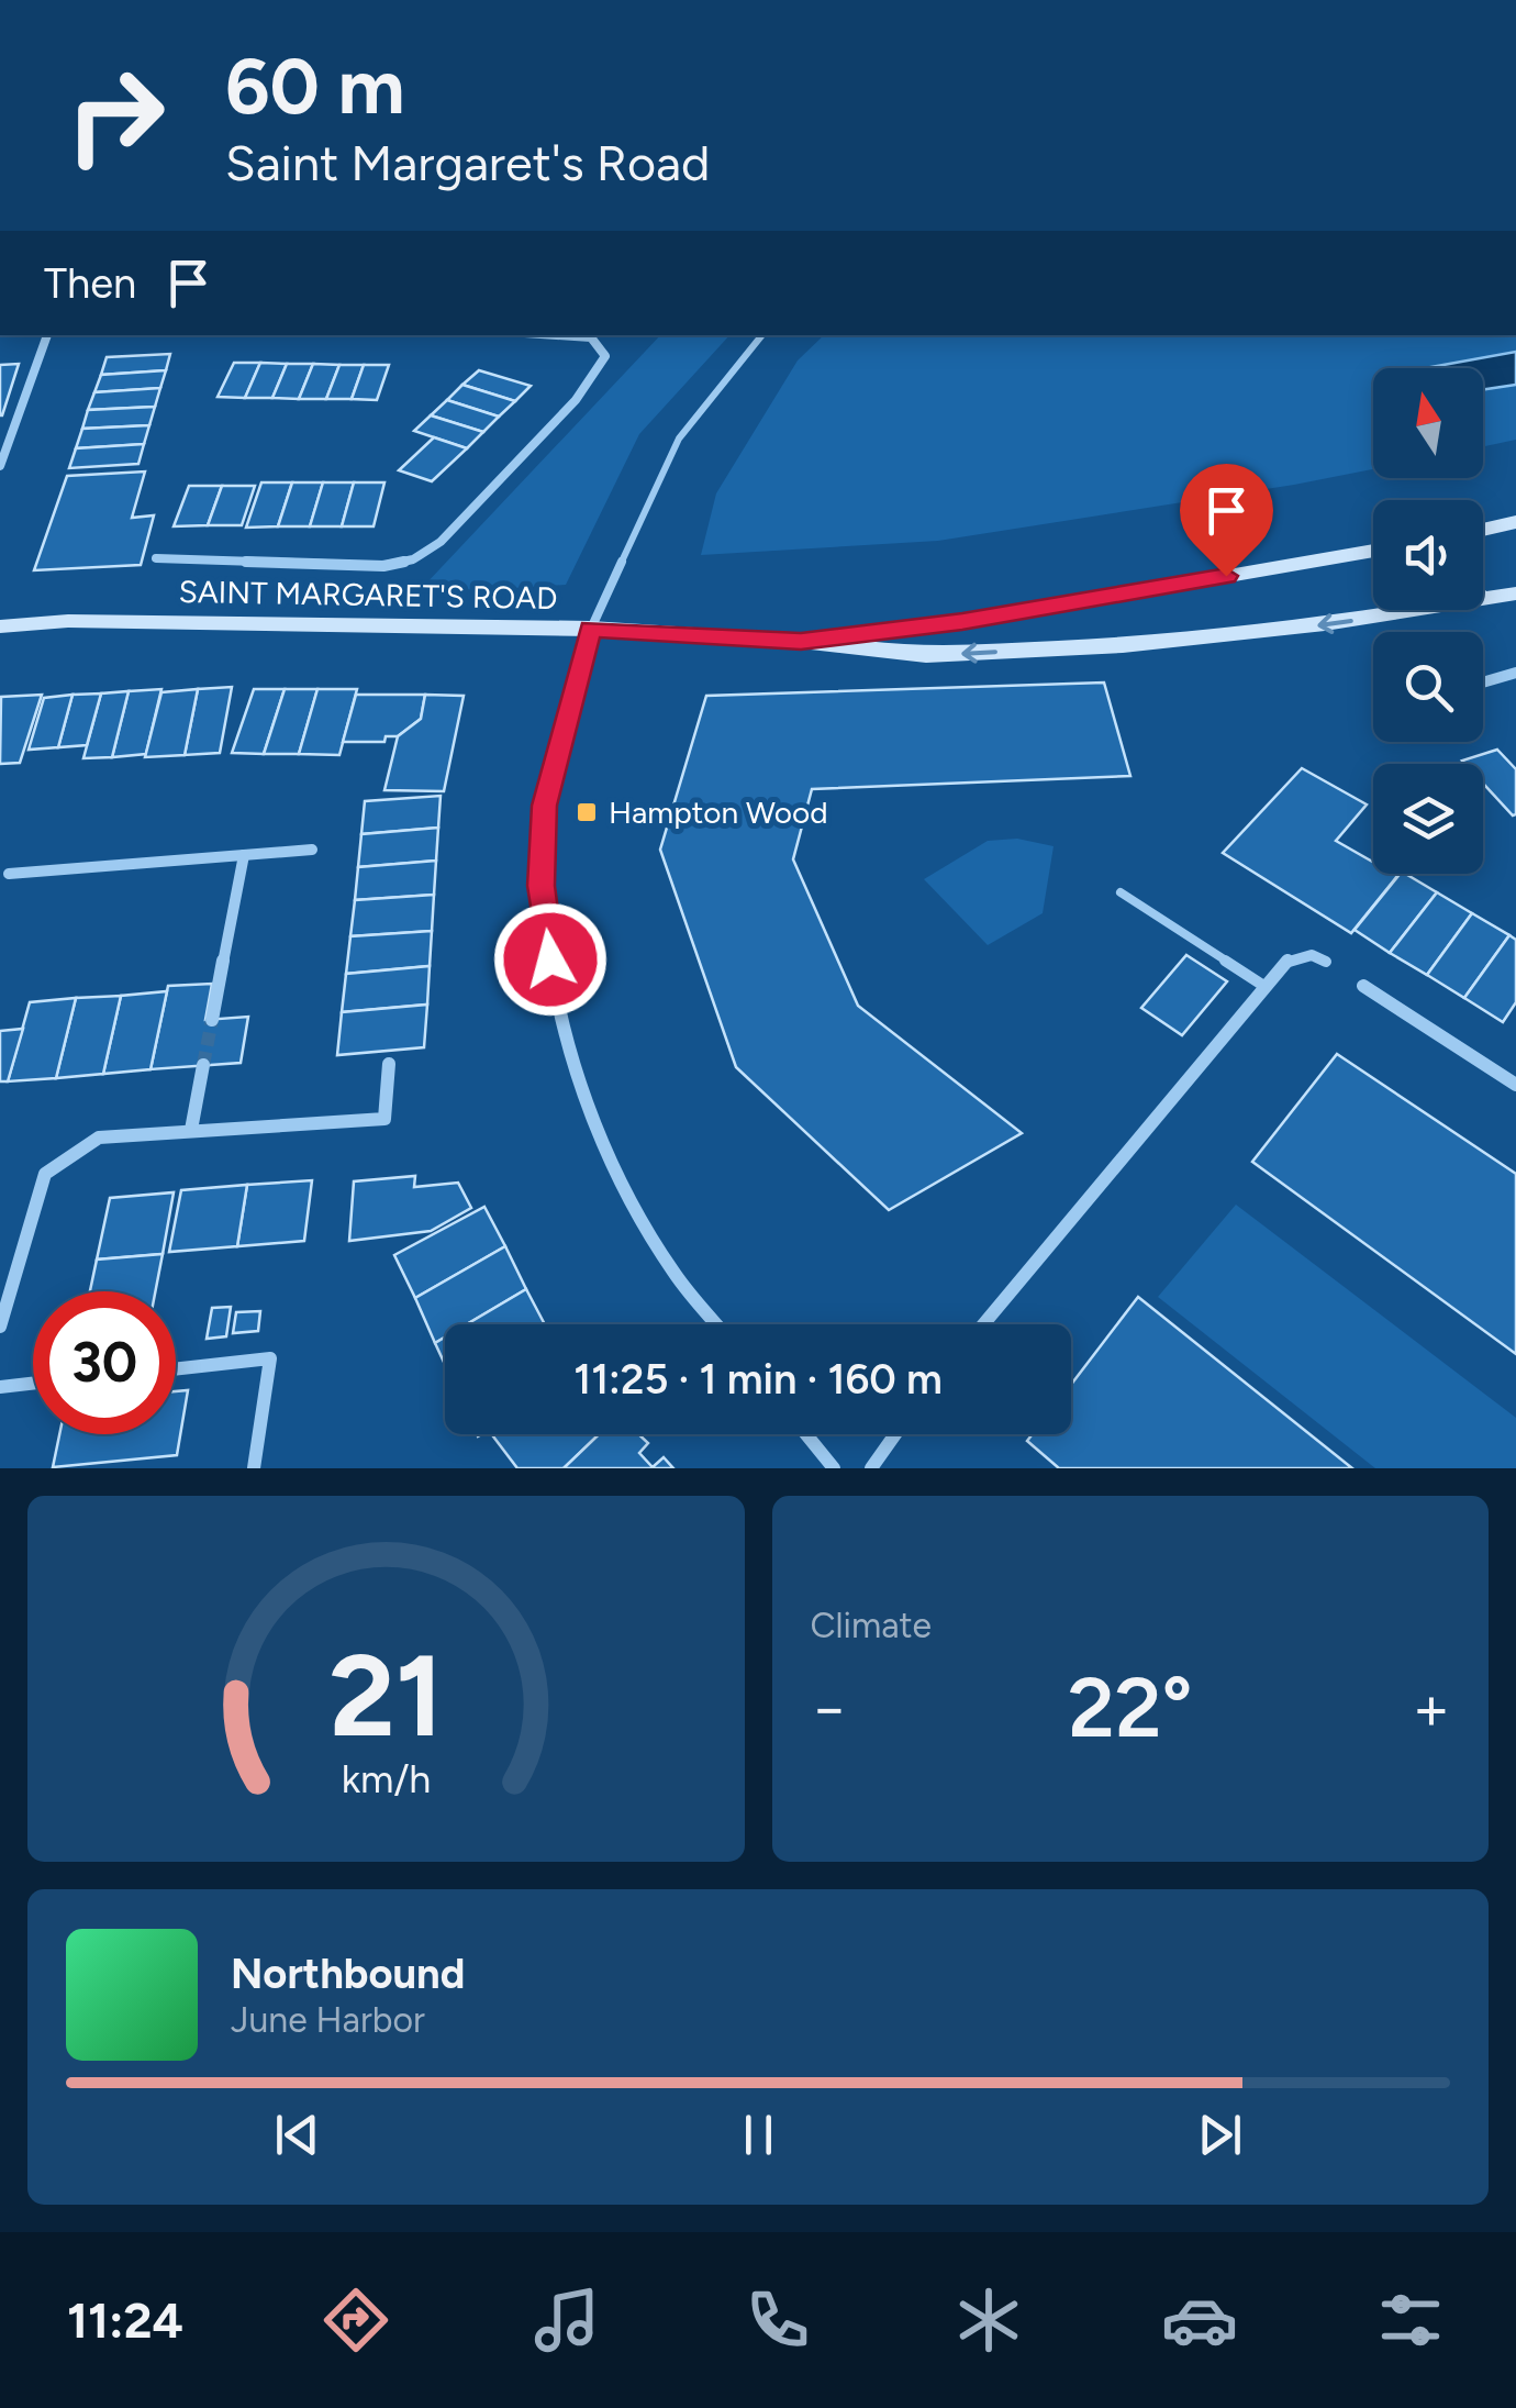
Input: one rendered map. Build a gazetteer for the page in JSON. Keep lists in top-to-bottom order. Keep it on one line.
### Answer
{"streets":{"main road":["SAINT MARGARET'S ROAD"]},"places":{"transit":["Hampton Wood"]},"north":"top","page":{"turn":["60 m","Saint Margaret's Road"],"then":"Then","limit":"30","trip":"11:25 · 1 min · 160 m","tile":"Climate","heat":["−","22°","+"],"song":["Northbound","June Harbor"],"tabs":"11:24","gauge":["21","km/h"]}}
